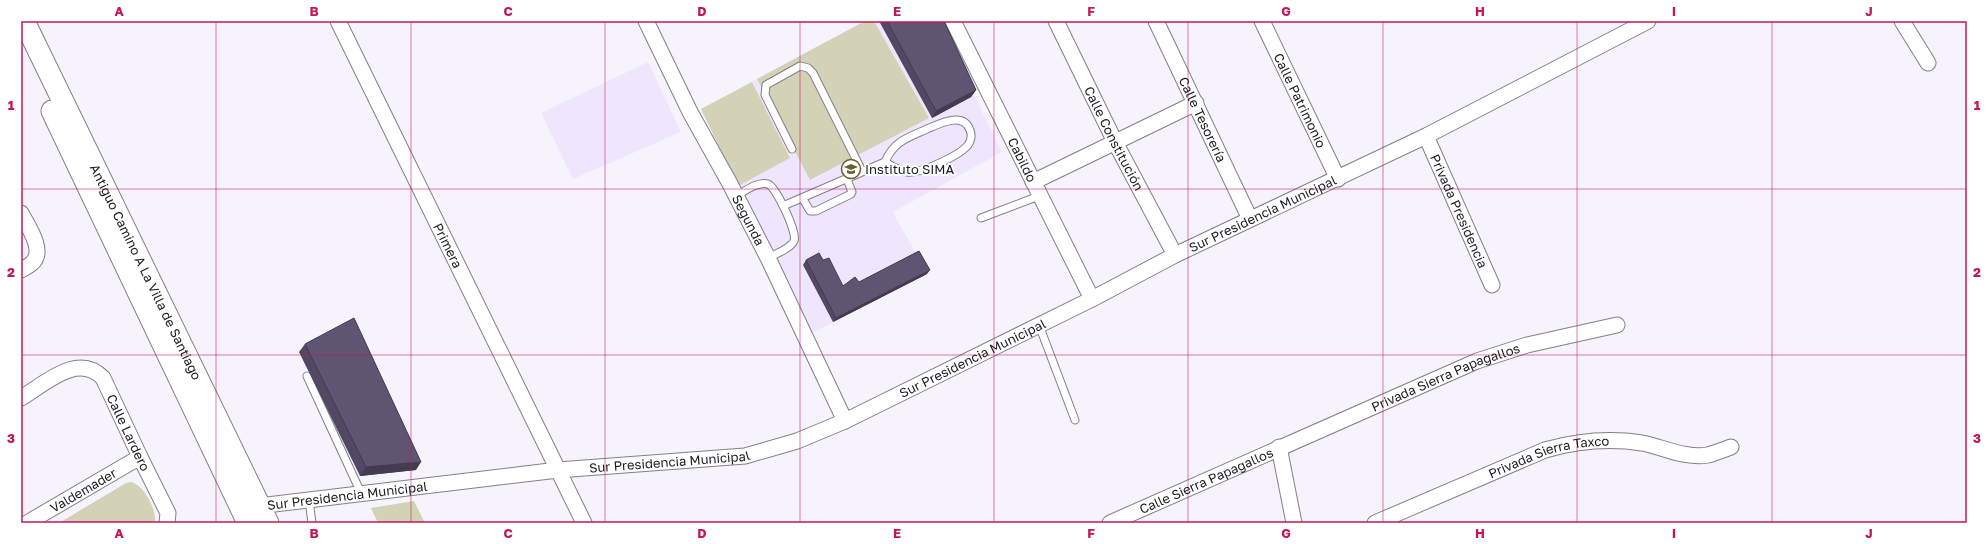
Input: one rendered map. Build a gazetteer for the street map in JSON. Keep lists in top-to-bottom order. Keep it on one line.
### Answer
{"streets":{"street":["Calle Patrimonio","Calle Tesorería","Calle Constitución","Cabildo","Privada Presidencia","Sur Presidencia Municipal","Segunda","Primera","Antiguo Camino A La Villa de Santiago","Privada Sierra Papagallos","Calle Lardero","Privada Sierra Taxco","Calle Sierra Papagallos","Valdemader"]},"crossings":[["Calle Patrimonio","Sur Presidencia Municipal"],["Calle Tesorería","Sur Presidencia Municipal"],["Calle Constitución","Sur Presidencia Municipal"],["Cabildo","Sur Presidencia Municipal"],["Privada Presidencia","Sur Presidencia Municipal"],["Sur Presidencia Municipal","Segunda"],["Sur Presidencia Municipal","Primera"],["Sur Presidencia Municipal","Antiguo Camino A La Villa de Santiago"],["Privada Sierra Papagallos","Calle Sierra Papagallos"],["Calle Lardero","Valdemader"]],"places":{"school or university":["Instituto SIMA"]},"grid":{"columns":["A","B","C","D","E","F","G","H","I","J"],"rows":["1","2","3"]}}
